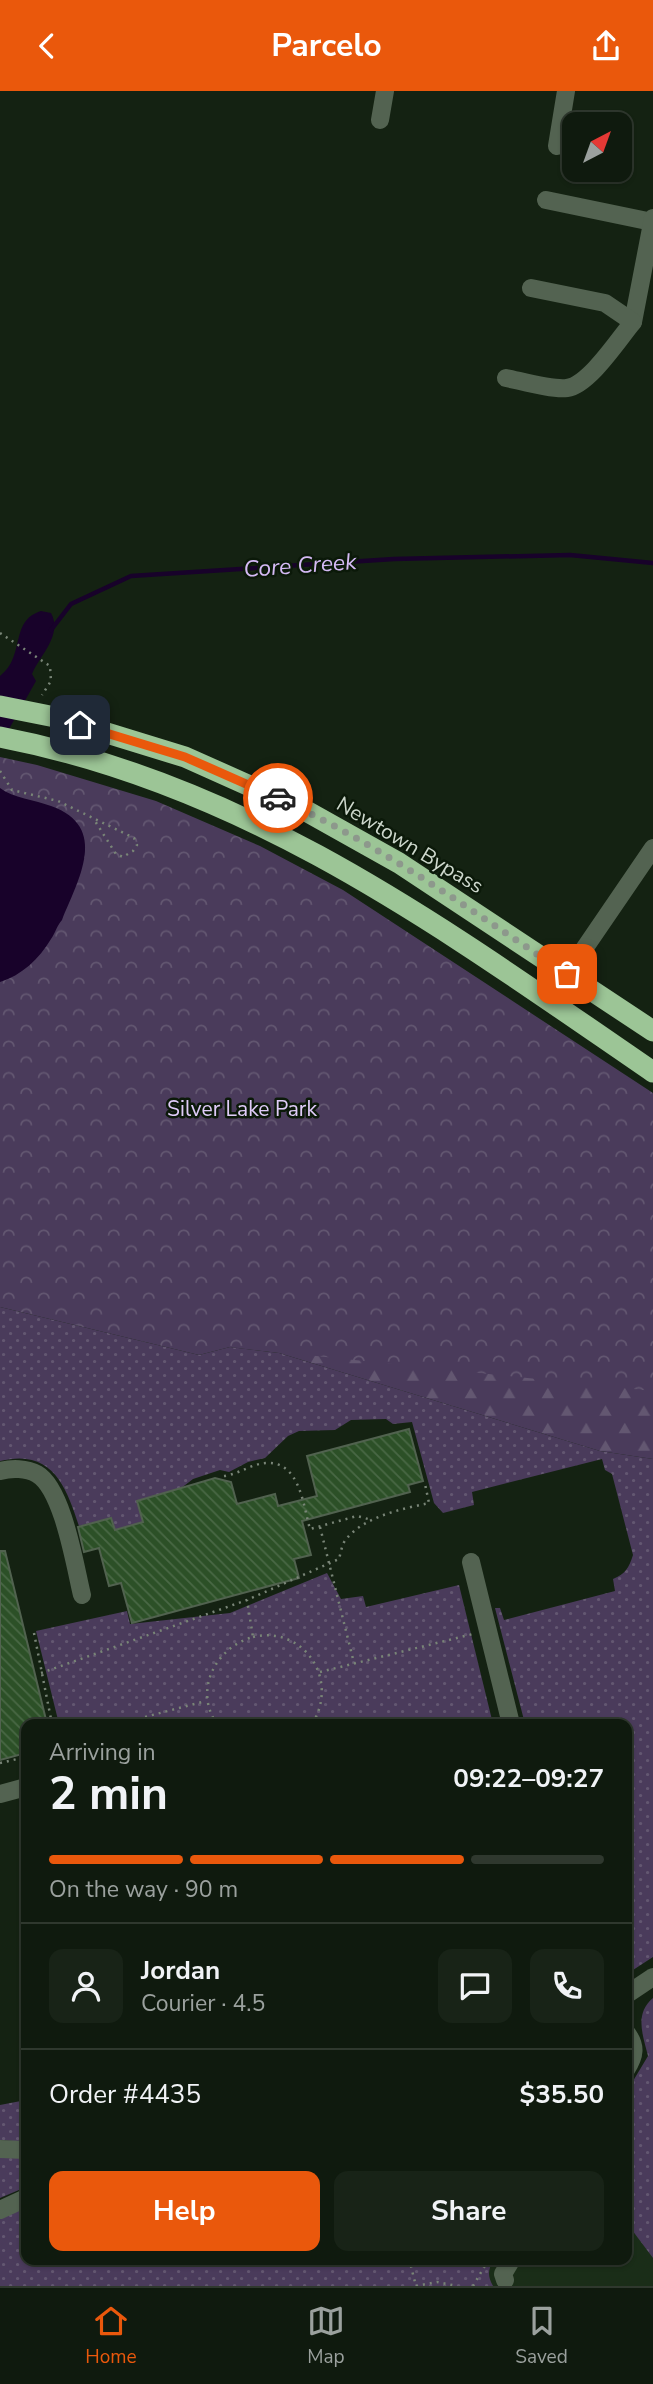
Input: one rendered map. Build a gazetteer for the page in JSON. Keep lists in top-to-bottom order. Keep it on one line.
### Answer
{"streets":{"highway":["Newtown Bypass"]},"water":["Core Creek"],"parks":["Silver Lake Park"],"north":"top right","page":{"header":"Parcelo","heading":["2 min","Arriving in","09:22–09:27"],"panel":["Jordan","Courier · 4.5","Order #4435","$35.50"],"bar":"On the way · 90 m","buttons":["Help","Share"],"tabs":["Home","Map","Saved"]}}
